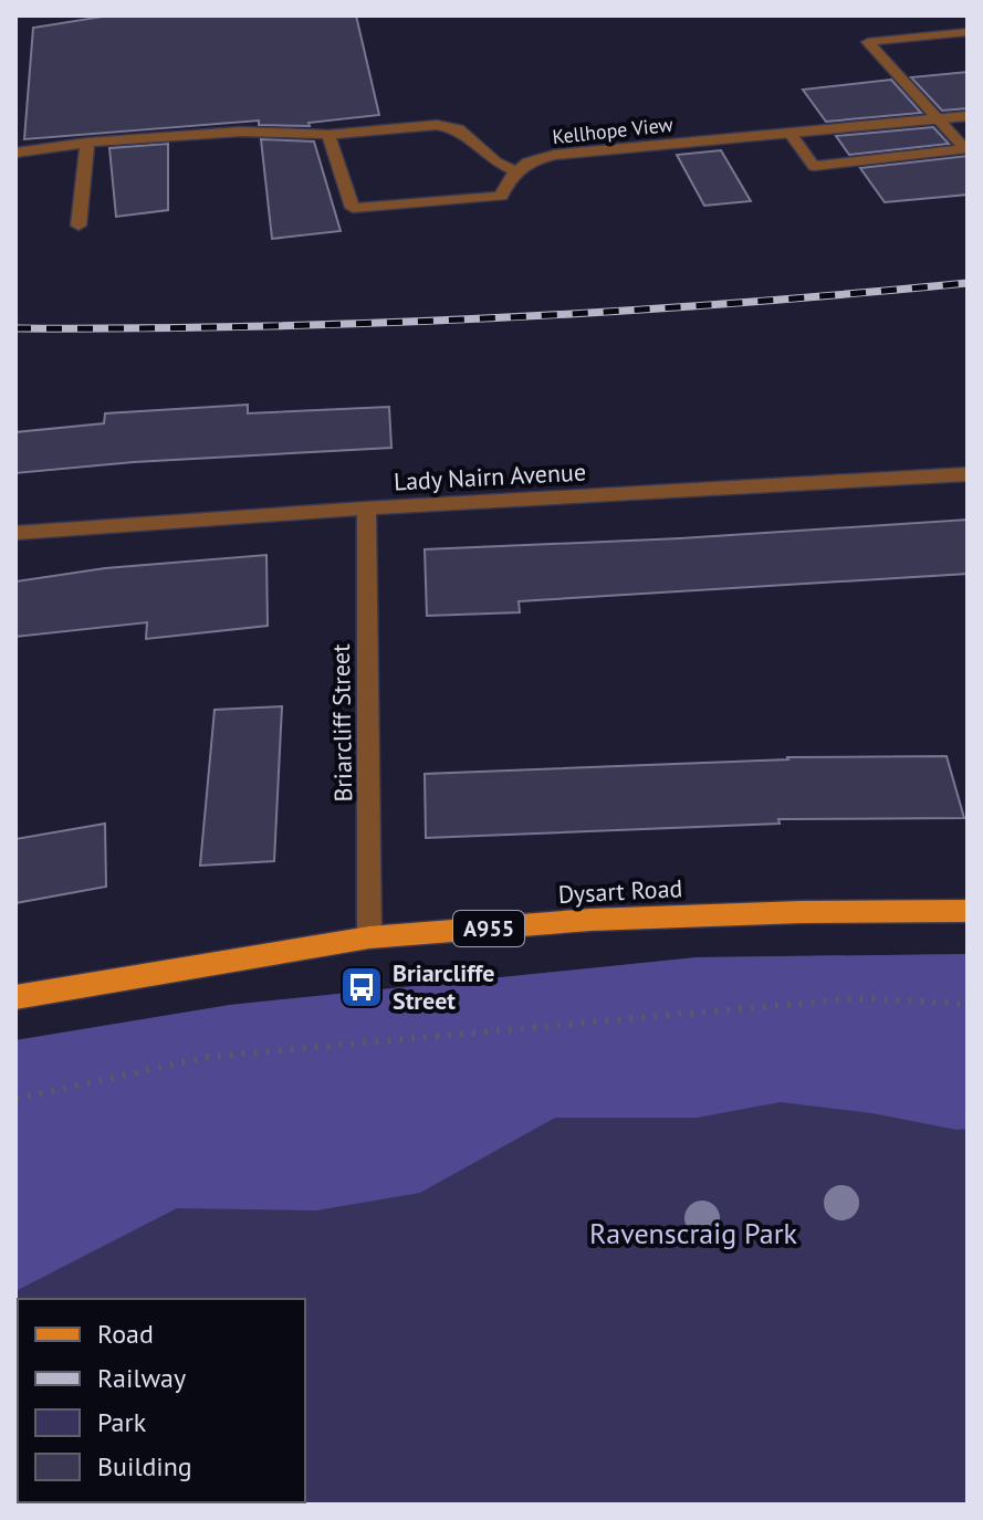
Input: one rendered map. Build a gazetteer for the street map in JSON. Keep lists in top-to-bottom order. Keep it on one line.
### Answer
{"streets":{"main road":["Dysart Road","A955"],"street":["Kellhope View","Lady Nairn Avenue","Briarcliff Street"]},"crossings":[["Lady Nairn Avenue","Briarcliff Street"],["Briarcliff Street","Dysart Road"]],"parks":["Ravenscraig Park"],"places":{"bus stop":["Briarcliffe Street"]},"legend":["Road","Railway","Park","Building"]}
